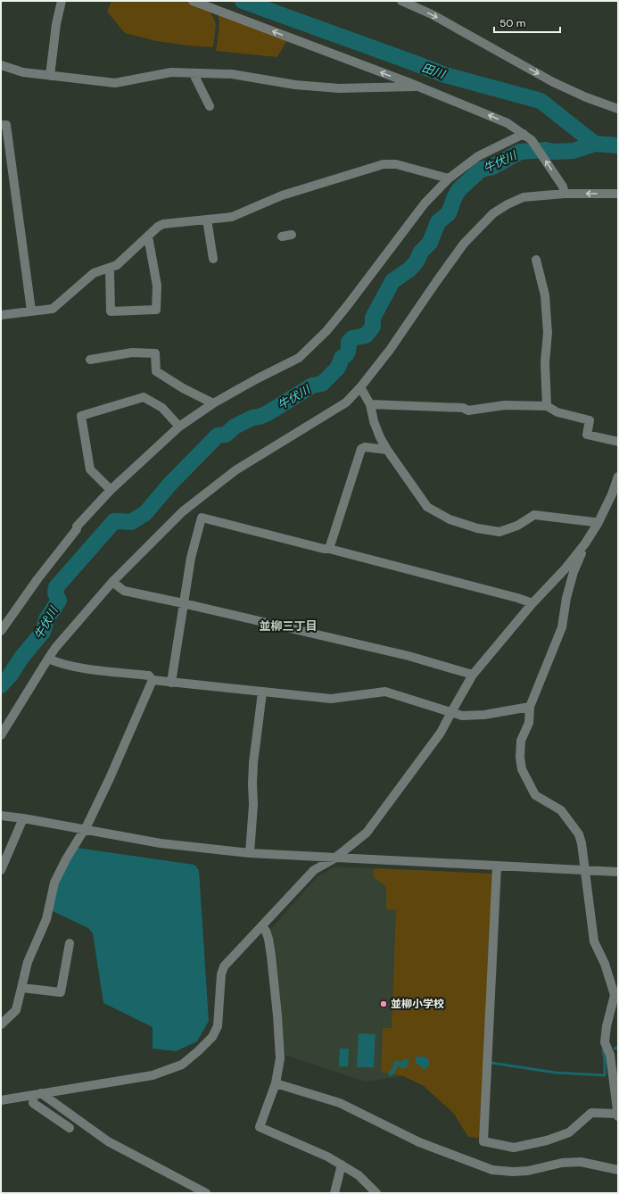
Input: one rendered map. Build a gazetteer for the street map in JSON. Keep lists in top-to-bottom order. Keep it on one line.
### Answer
{"districts":["並柳三丁目"],"water":["田川","牛伏川"],"places":["並柳小学校"],"scale_bar":"50 m"}
